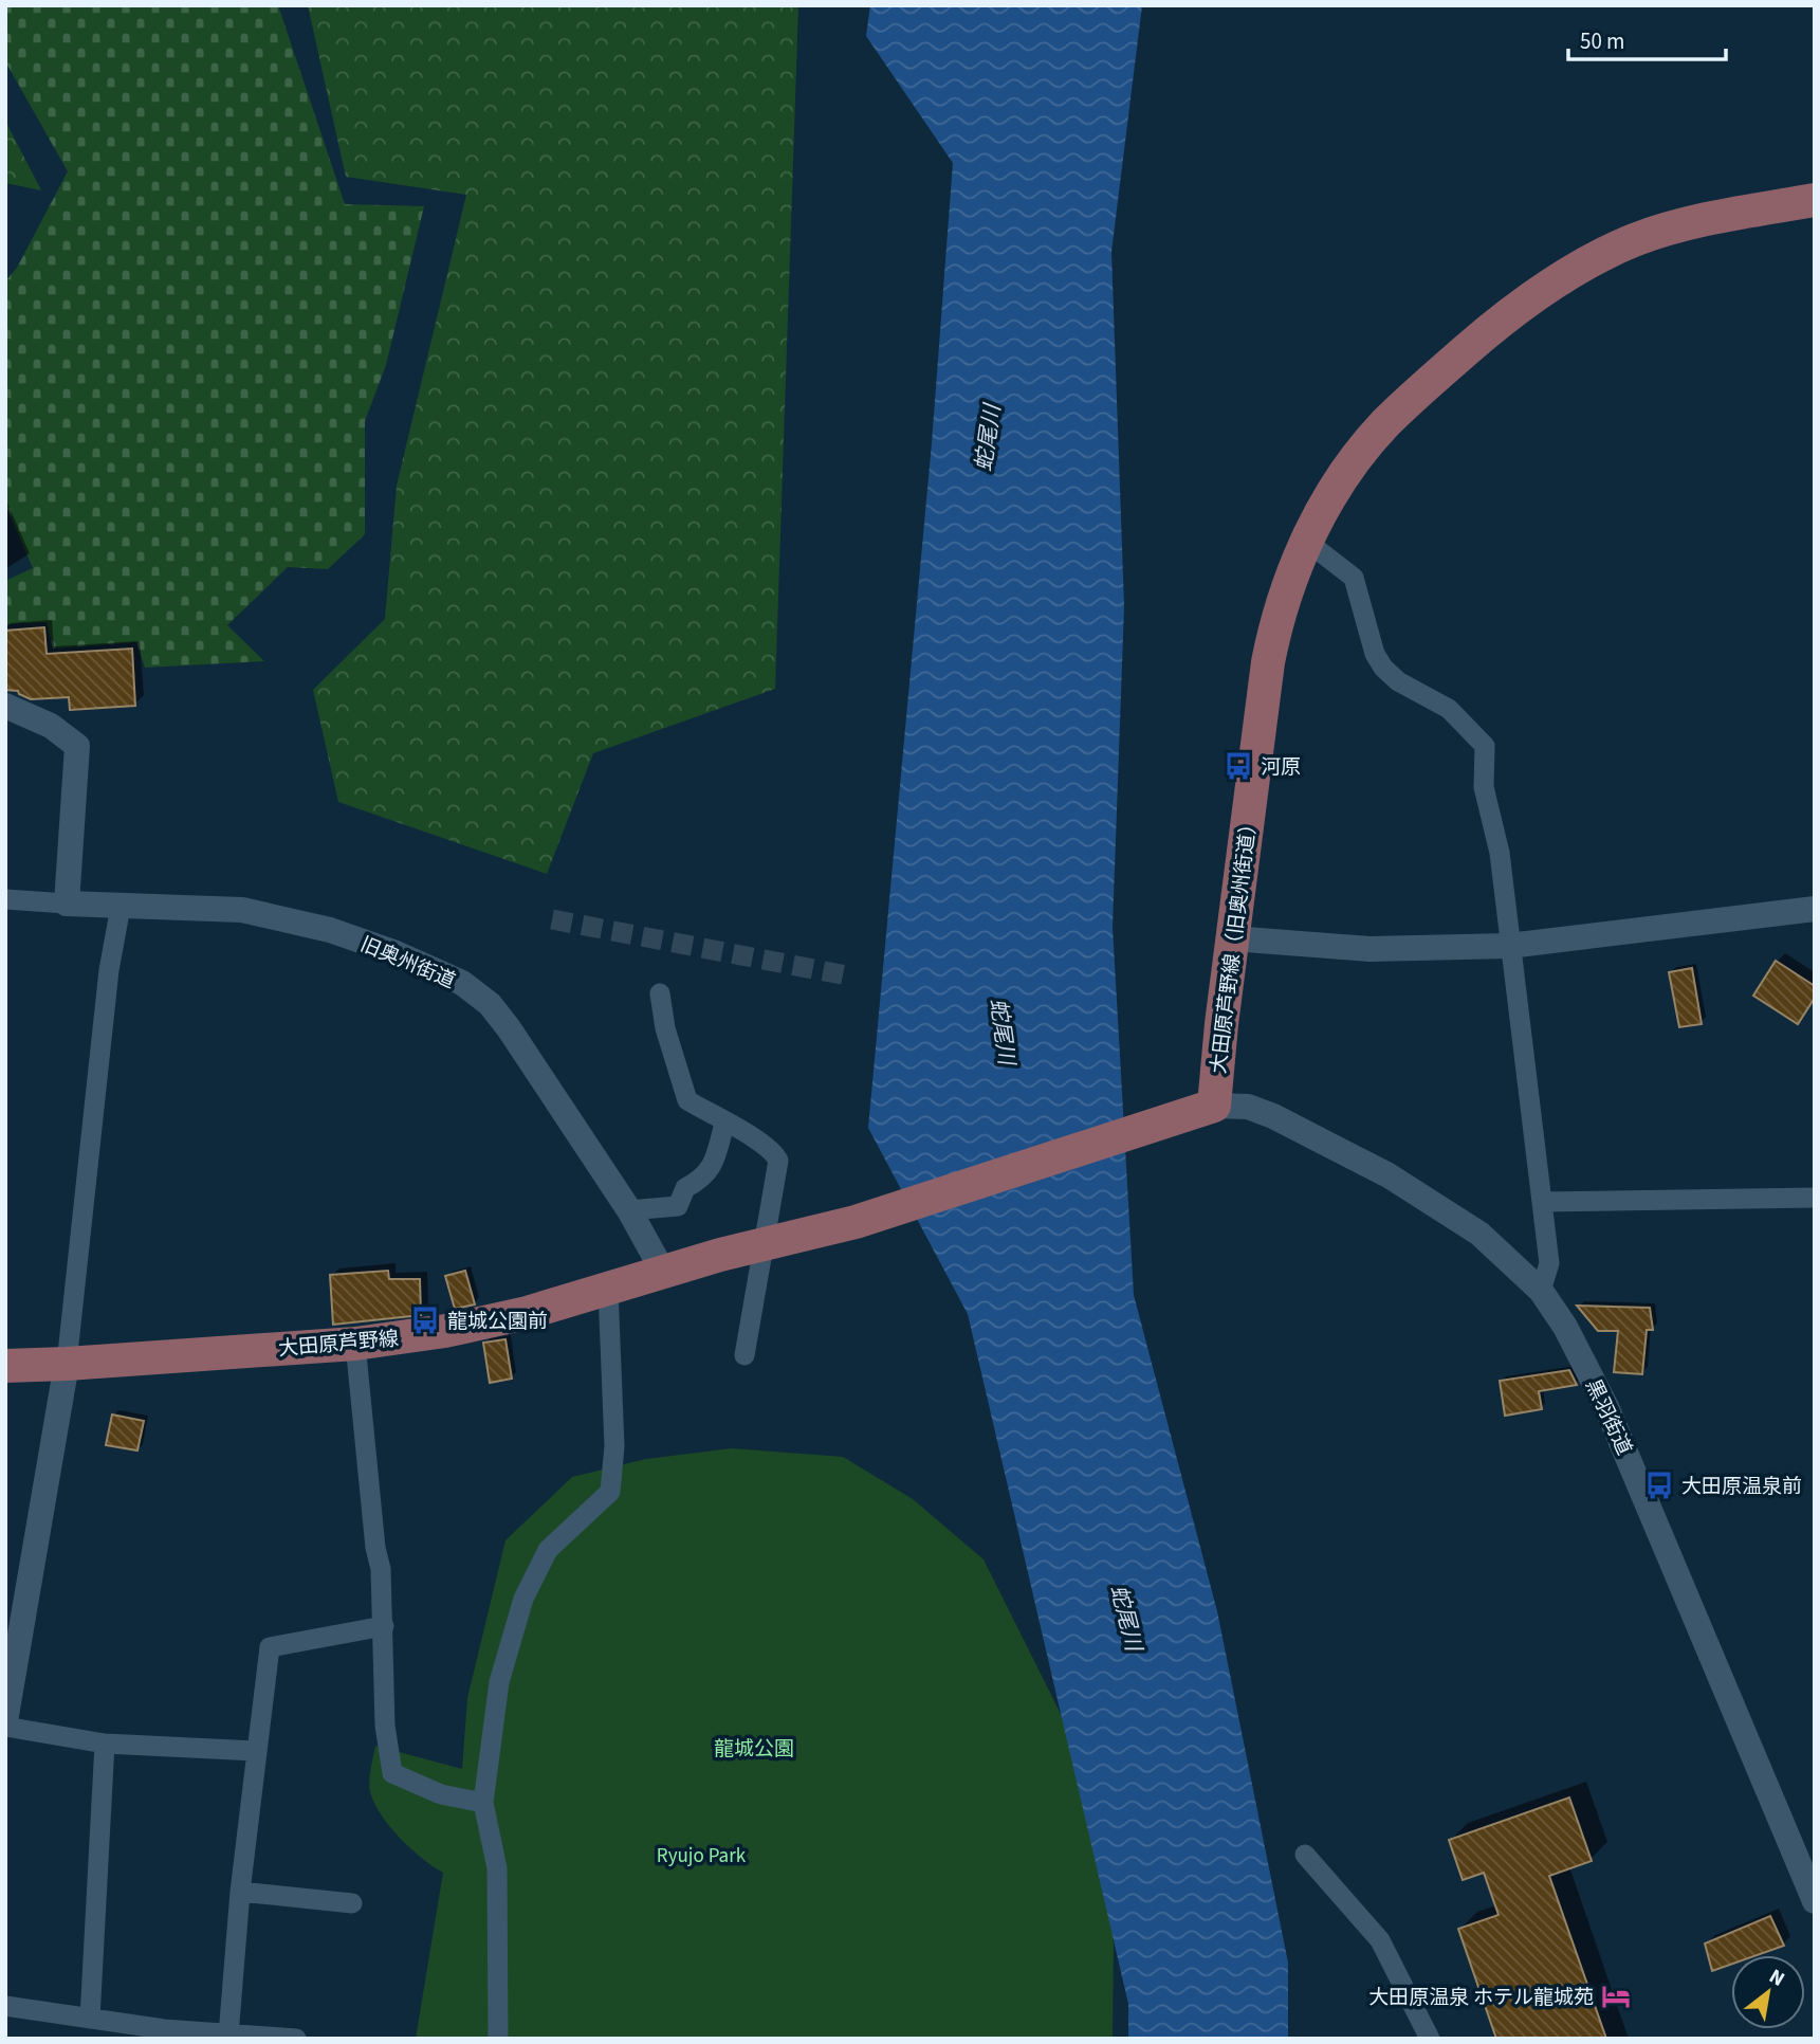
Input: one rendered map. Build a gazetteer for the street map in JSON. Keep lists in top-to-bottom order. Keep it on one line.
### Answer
{"streets":{"main road":["大田原芦野線（旧奥州街道）","大田原芦野線"],"street":["旧奥州街道","黒羽街道"]},"crossings":[["大田原芦野線（旧奥州街道）","黒羽街道"],["旧奥州街道","大田原芦野線"]],"water":["蛇尾川"],"parks":["龍城公園","Ryujo Park"],"places":{"bus stop":["河原","龍城公園前","大田原温泉前"],"hotel":["大田原温泉 ホテル龍城苑"]},"scale_bar":"50 m","north":"top right"}
